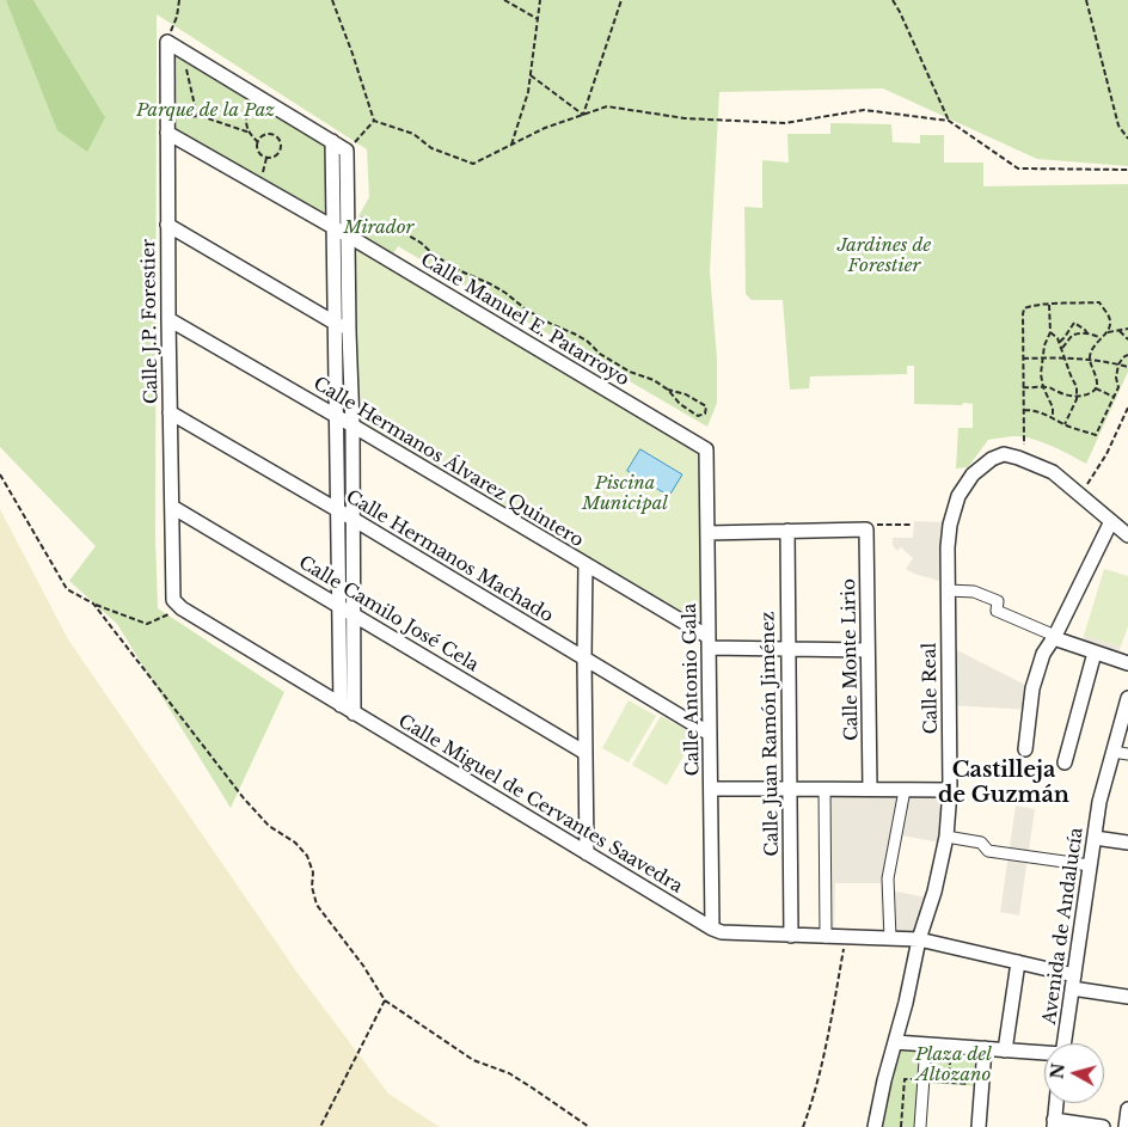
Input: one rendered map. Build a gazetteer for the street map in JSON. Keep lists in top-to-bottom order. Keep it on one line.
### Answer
{"streets":{"street":["Calle Manuel E. Patarroyo","Calle J.P. Forestier","Calle Hermanos Álvarez Quintero","Calle Hermanos Machado","Calle Camilo José Cela","Calle Monte Lirio","Calle Real","Calle Antonio Gala","Calle Juan Ramón Jiménez","Calle Miguel de Cervantes Saavedra","Avenida de Andalucía"]},"crossings":[["Calle Manuel E. Patarroyo","Calle J.P. Forestier"],["Calle Manuel E. Patarroyo","Calle Antonio Gala"],["Calle J.P. Forestier","Calle Hermanos Álvarez Quintero"],["Calle J.P. Forestier","Calle Hermanos Machado"],["Calle J.P. Forestier","Calle Camilo José Cela"],["Calle J.P. Forestier","Calle Miguel de Cervantes Saavedra"],["Calle Hermanos Álvarez Quintero","Calle Antonio Gala"],["Calle Hermanos Machado","Calle Antonio Gala"],["Calle Real","Calle Miguel de Cervantes Saavedra"],["Calle Antonio Gala","Calle Miguel de Cervantes Saavedra"],["Calle Juan Ramón Jiménez","Calle Miguel de Cervantes Saavedra"],["Calle Miguel de Cervantes Saavedra","Avenida de Andalucía"]],"districts":["Castilleja de Guzmán"],"parks":["Parque de la Paz","Mirador","Jardines de Forestier","Piscina Municipal","Plaza del Altozano"],"north":"left"}
